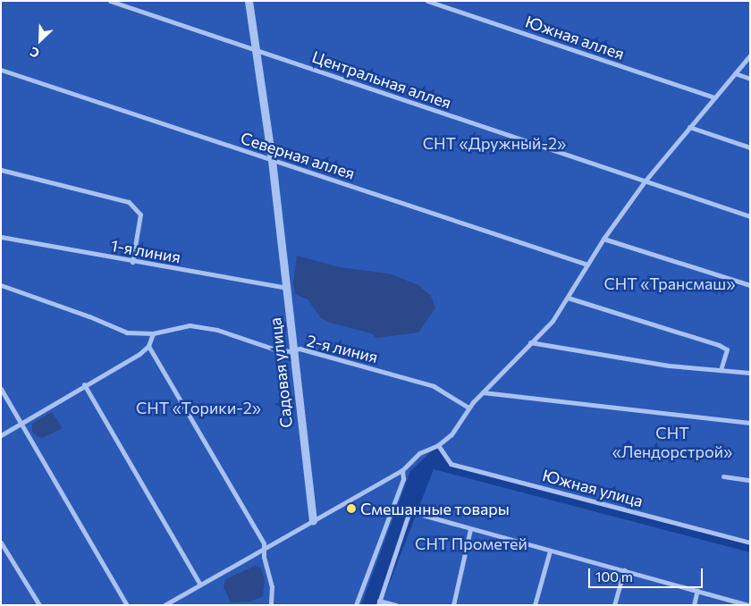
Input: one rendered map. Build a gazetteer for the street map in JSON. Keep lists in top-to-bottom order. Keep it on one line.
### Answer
{"streets":{"street":["Южная аллея","Центральная аллея","Северная аллея","1-я линия","2-я линия","Садовая улица","Южная улица"]},"crossings":[["Центральная аллея","Садовая улица"],["Северная аллея","Садовая улица"],["1-я линия","Садовая улица"],["2-я линия","Садовая улица"]],"parks":["СНТ «Дружный-2»","СНТ «Трансмаш»","СНТ «Торики-2»","СНТ «Лендорстрой»","СНТ Прометей"],"places":["Смешанные товары"],"scale_bar":"100 m","north":"bottom left"}
